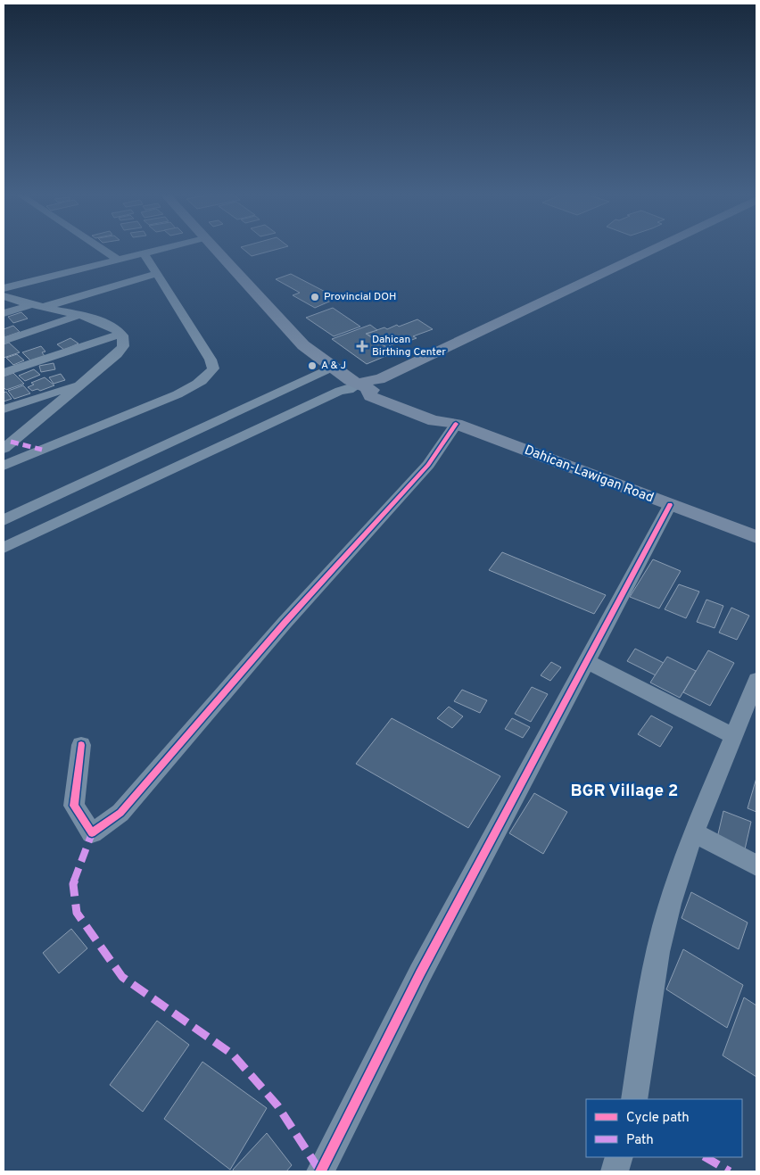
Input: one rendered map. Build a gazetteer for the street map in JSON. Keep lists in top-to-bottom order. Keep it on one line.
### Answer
{"streets":{"main road":["Dahican-Lawigan Road"]},"districts":["BGR Village 2"],"places":{"other":["Provincial DOH","A & J"],"health":["Dahican Birthing Center"]},"legend":["Cycle path","Path"]}
